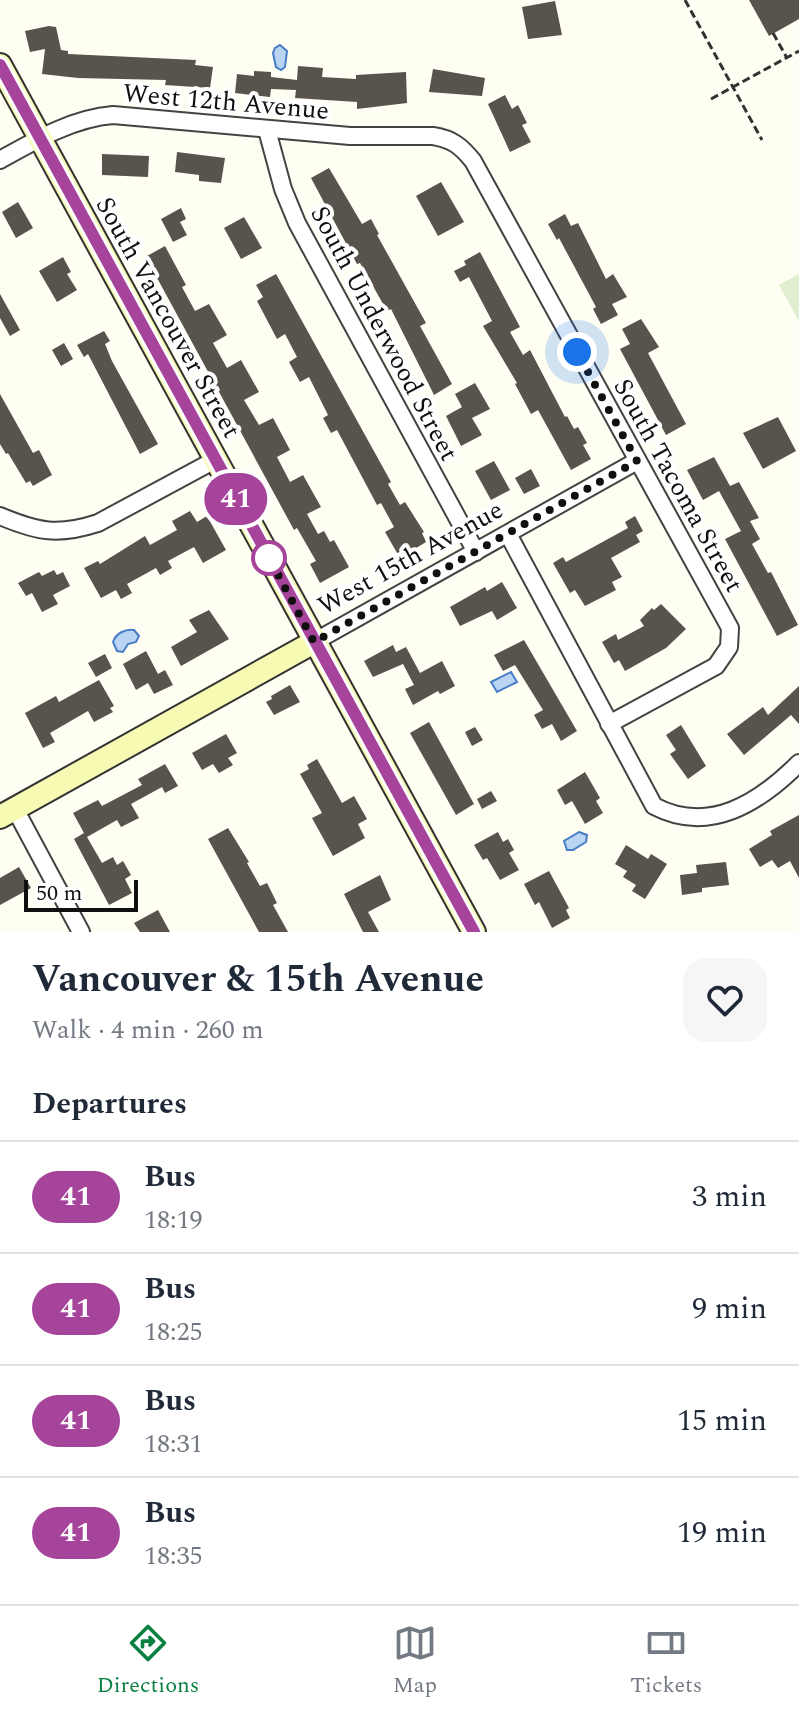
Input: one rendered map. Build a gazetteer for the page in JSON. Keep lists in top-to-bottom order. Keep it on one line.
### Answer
{"streets":{"street":["West 12th Avenue","South Vancouver Street","South Underwood Street","South Tacoma Street","West 15th Avenue"]},"crossings":[["West 12th Avenue","South Vancouver Street"],["West 12th Avenue","South Underwood Street"],["West 12th Avenue","South Tacoma Street"],["South Vancouver Street","West 15th Avenue"],["South Underwood Street","West 15th Avenue"],["South Tacoma Street","West 15th Avenue"]],"lines":["bus line 41"],"scale_bar":"50 m","page":{"on_map":"41","scale":"50 m","heading":[["Vancouver & 15th Avenue","Walk · 4 min · 260 m"],"Departures"],"list":[{"mark":"41","name":"Bus","note":"18:19","value":"3 min"},{"mark":"41","name":"Bus","note":"18:25","value":"9 min"},{"mark":"41","name":"Bus","note":"18:31","value":"15 min"},{"mark":"41","name":"Bus","note":"18:35","value":"19 min"}],"tabs":["Directions","Map","Tickets"]}}
